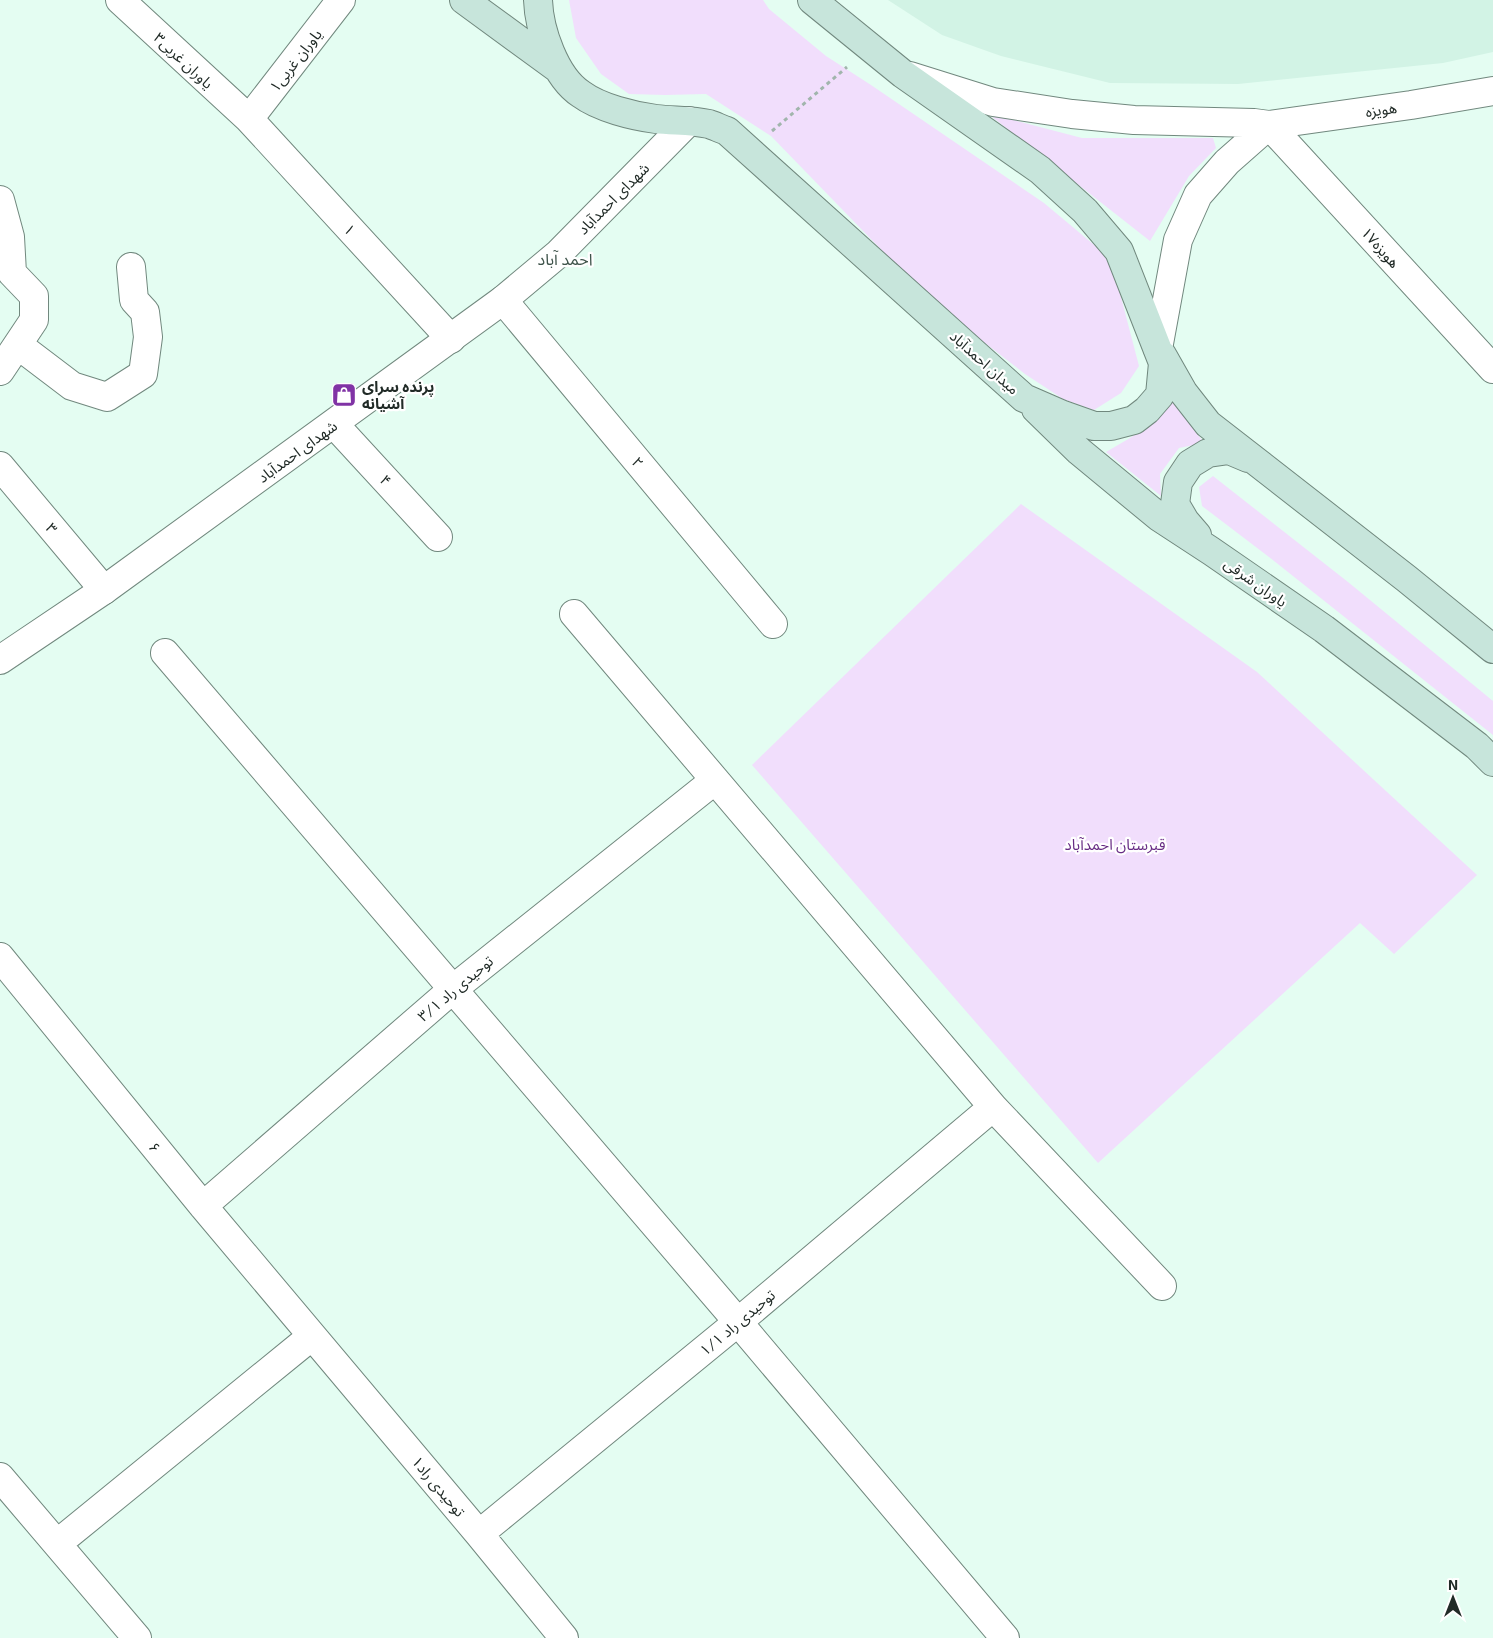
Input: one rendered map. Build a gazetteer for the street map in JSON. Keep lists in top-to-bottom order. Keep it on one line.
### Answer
{"streets":{"main road":["میدان احمدآباد","یاوران شرقی"],"street":["یاوران غربی۳","یاوران غربی۱","هویزه","شهدای احمدآباد","۱","هویزه۱۷","۲","۴","۳","۳/۱ توحیدی راد","۶","۱/۱ توحیدی راد","توحیدی راد۱"]},"crossings":[["یاوران غربی۳","یاوران غربی۱"],["یاوران غربی۳","۱"],["یاوران غربی۱","۱"],["هویزه","هویزه۱۷"],["هویزه","میدان احمدآباد"],["شهدای احمدآباد","۱"],["شهدای احمدآباد","میدان احمدآباد"],["شهدای احمدآباد","۲"],["شهدای احمدآباد","۴"],["شهدای احمدآباد","۳"],["میدان احمدآباد","یاوران شرقی"],["۳/۱ توحیدی راد","۶"],["۶","توحیدی راد۱"],["۱/۱ توحیدی راد","توحیدی راد۱"]],"districts":["احمد آباد"],"parks":["قبرستان احمدآباد"],"places":{"shop":["پرنده سرای آشیانه"]},"north":"top"}
